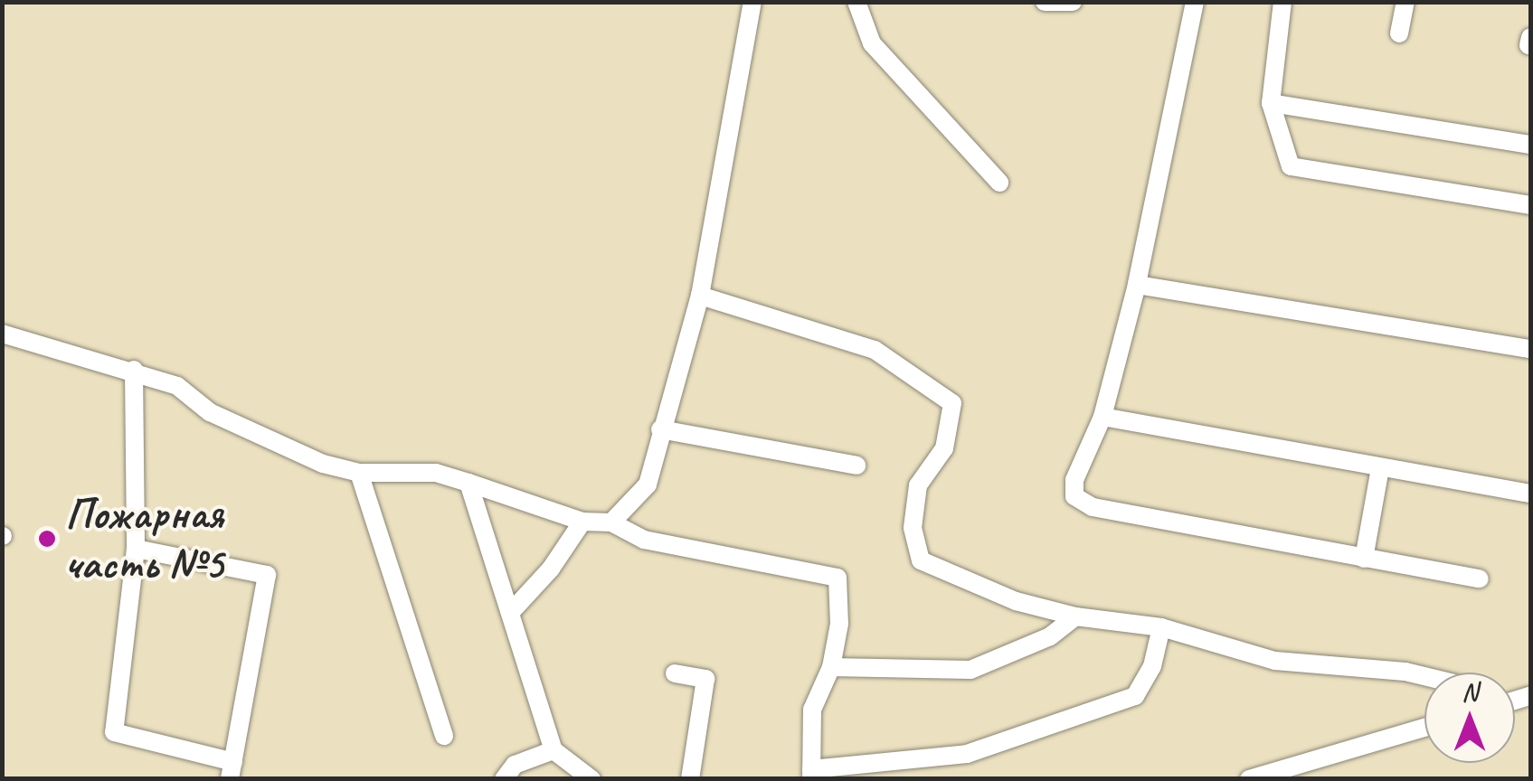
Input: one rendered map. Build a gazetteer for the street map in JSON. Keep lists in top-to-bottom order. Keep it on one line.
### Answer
{"places":["Пожарная часть №5"],"north":"top"}
